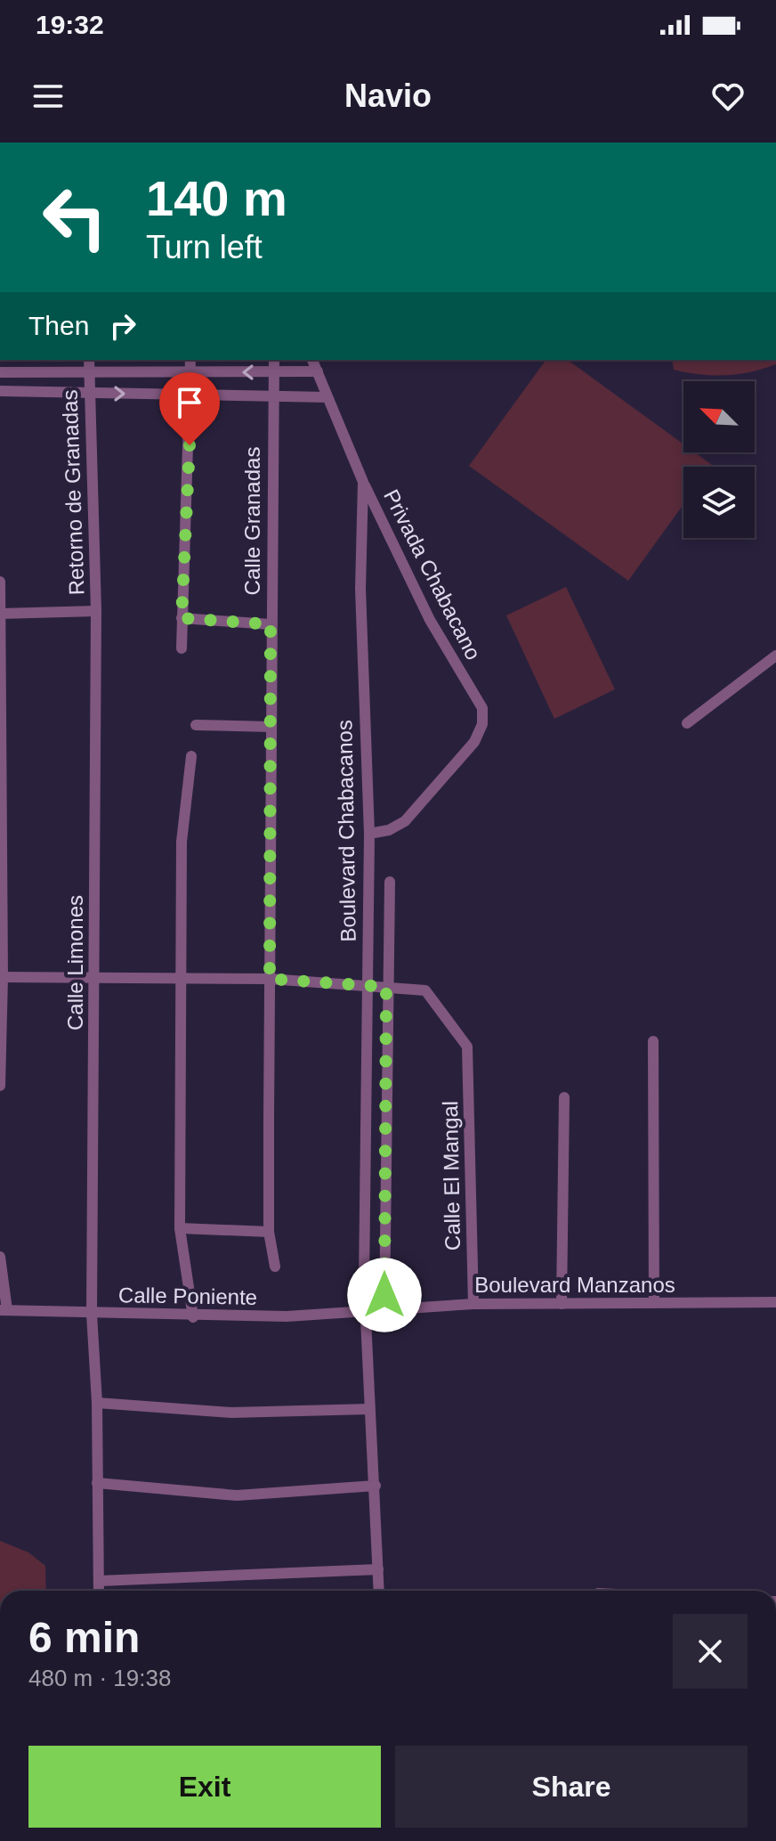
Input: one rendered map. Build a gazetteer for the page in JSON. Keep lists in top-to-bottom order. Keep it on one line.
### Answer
{"streets":{"street":["Retorno de Granadas","Calle Granadas","Privada Chabacano","Boulevard Chabacanos","Calle Limones","Calle El Mangal","Boulevard Manzanos","Calle Poniente"]},"crossings":[["Retorno de Granadas","Calle Limones"],["Privada Chabacano","Boulevard Chabacanos"],["Boulevard Chabacanos","Calle El Mangal"],["Boulevard Chabacanos","Boulevard Manzanos"],["Boulevard Chabacanos","Calle Poniente"],["Calle Limones","Calle Poniente"],["Calle El Mangal","Boulevard Manzanos"],["Boulevard Manzanos","Calle Poniente"]],"north":"top left","page":{"status":"19:32","header":"Navio","turn":["140 m","Turn left"],"then":"Then","heading":["6 min","480 m · 19:38"],"buttons":["Exit","Share"]}}
